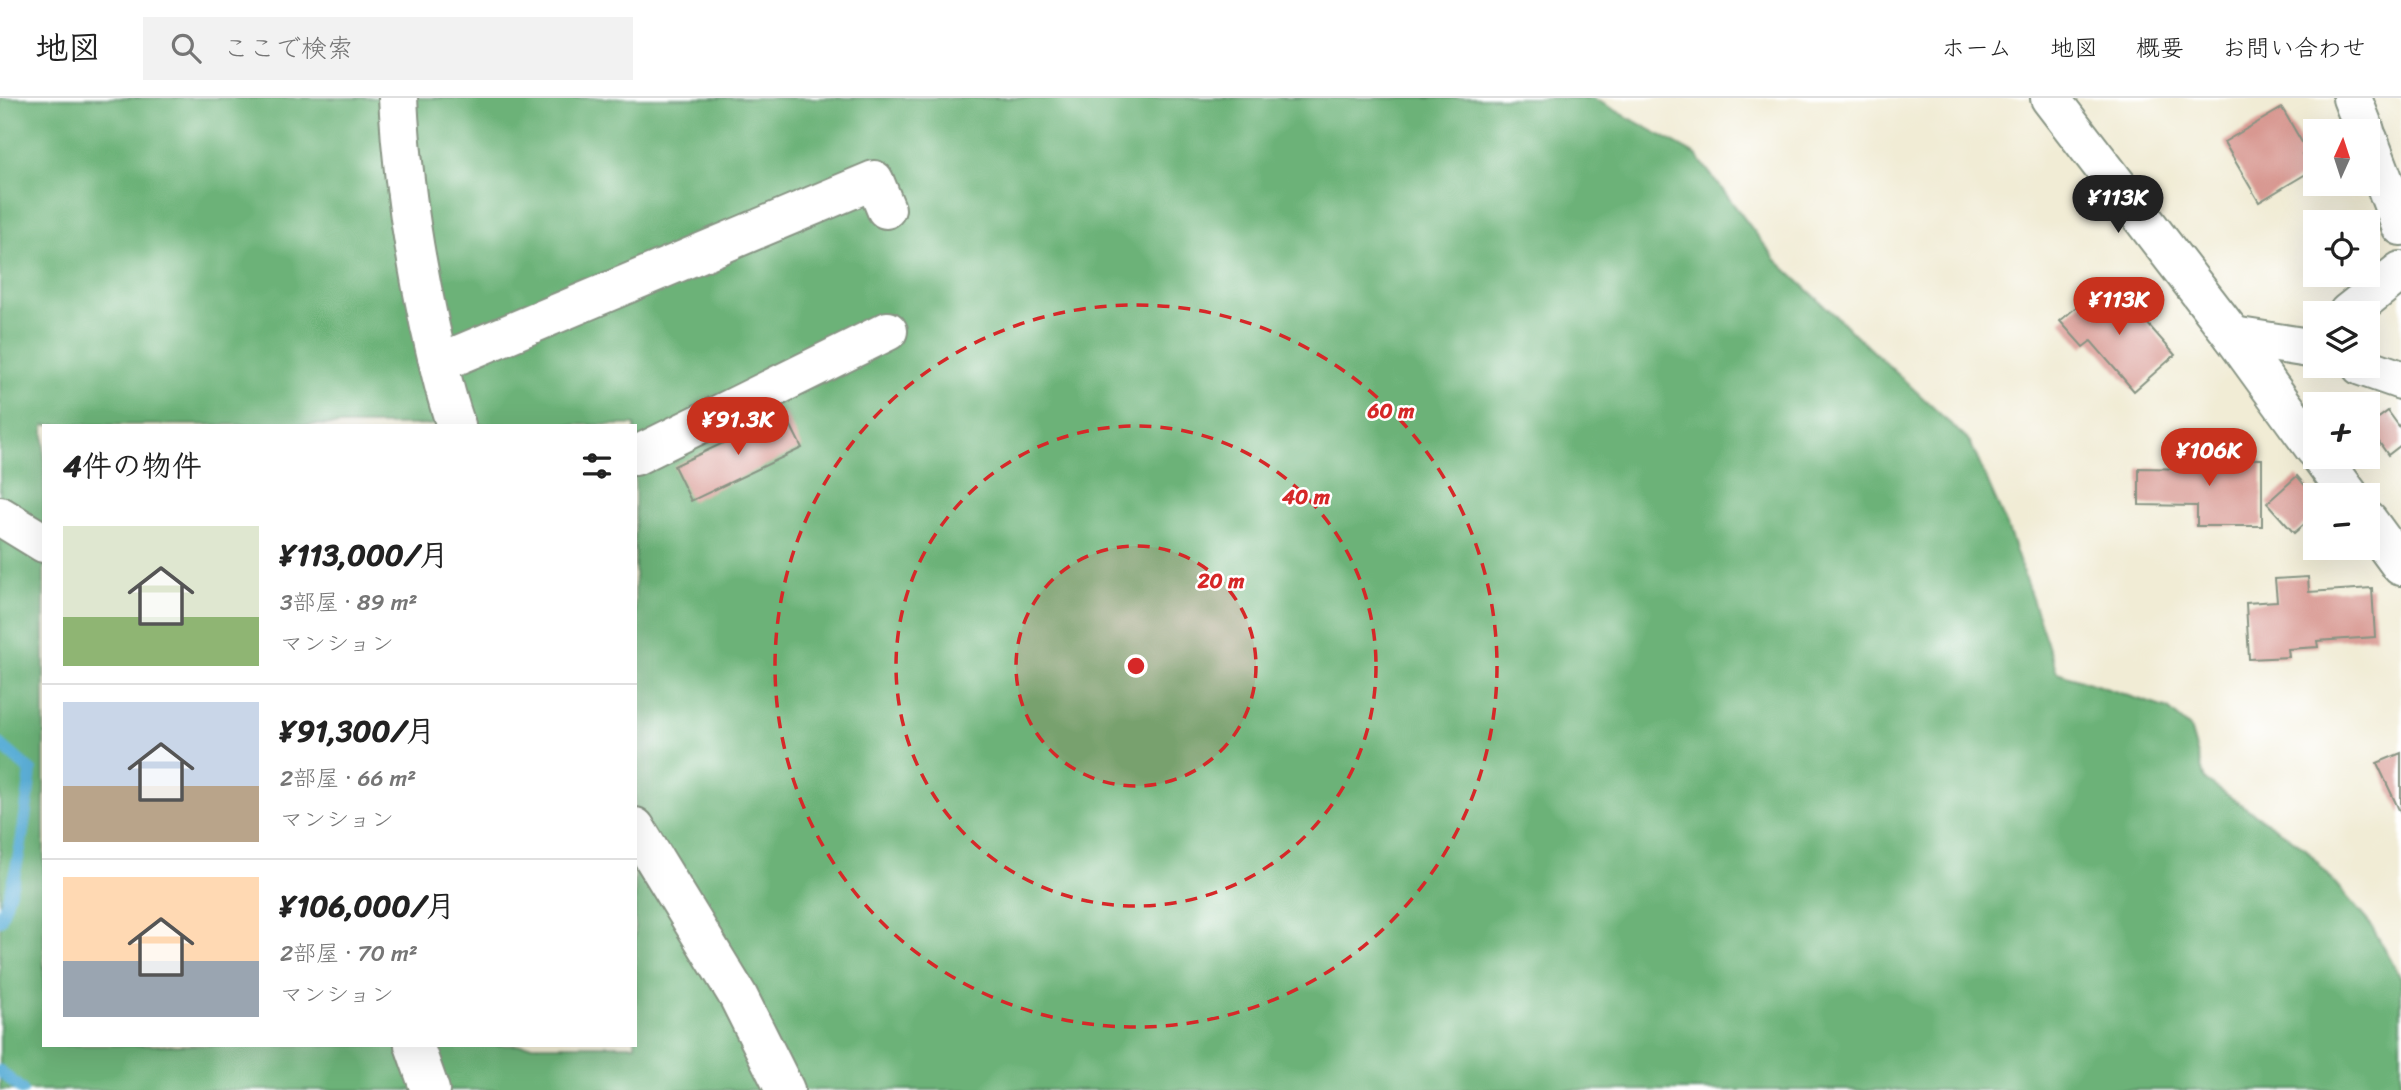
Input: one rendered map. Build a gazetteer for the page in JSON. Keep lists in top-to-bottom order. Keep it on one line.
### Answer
{"north":"top","page":{"header":"地図","search":"ここで検索","nav":["ホーム","地図","概要","お問い合わせ"],"map_buttons":["+","−"],"price":["¥113K","¥113K","¥91.3K","¥106K"],"heading":"4件の物件","list":[{"name":"¥113,000/月","note":"3部屋 · 89 m² · マンション"},{"name":"¥91,300/月","note":"2部屋 · 66 m² · マンション"},{"name":"¥106,000/月","note":"2部屋 · 70 m² · マンション"}]},"rings":["60 m","40 m","20 m"]}
